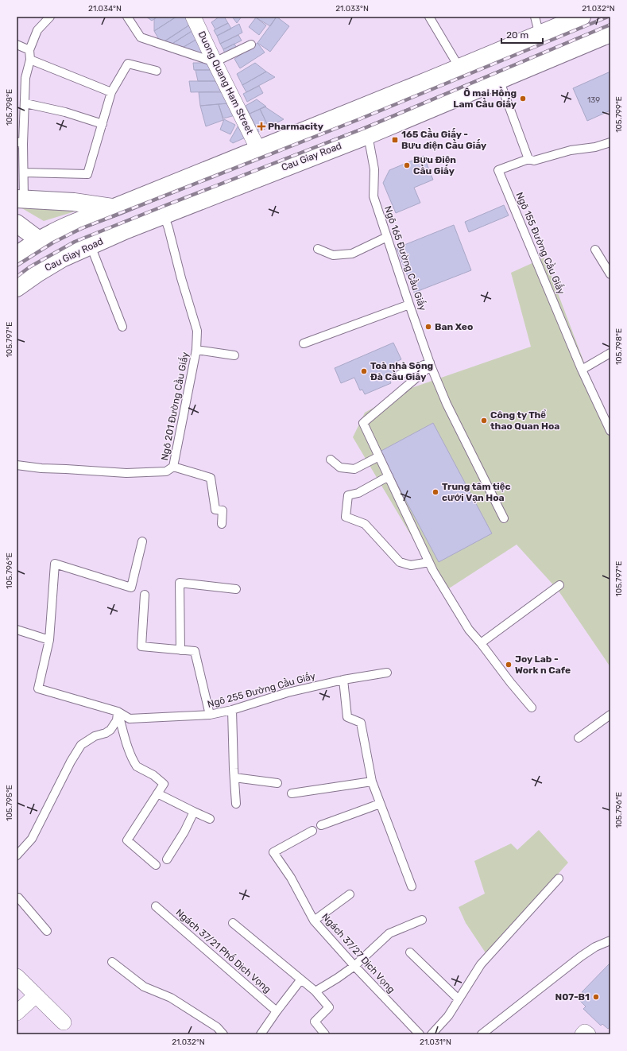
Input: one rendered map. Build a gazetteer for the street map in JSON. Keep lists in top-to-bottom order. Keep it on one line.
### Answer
{"streets":{"main road":["Cau Giay Road"],"street":["Duong Quang Ham Street"],"lane":["Ngõ 155 Đường Cầu Giấy","Ngõ 165 Đường Cầu Giấy","Ngõ 201 Đường Cầu Giấy","Ngõ 255 Đường Cầu Giấy","Ngách 37/21 Phố Dịch Vọng","Ngách 37/27 Dịch Vọng"]},"crossings":[["Cau Giay Road","Ngõ 165 Đường Cầu Giấy"],["Cau Giay Road","Ngõ 201 Đường Cầu Giấy"]],"places":{"other":["Ô mai Hồng Lam Cầu Giấy","Bưu Điện Cầu Giấy","Ban Xeo","Toà nhà Sông Đà Cầu Giấy","Công ty Thể thao Quan Hoa","Trung tâm tiệc cưới Vạn Hoa","Joy Lab - Work n Cafe","N07-B1"],"health":["Pharmacity"],"transit":["165 Cầu Giấy - Bưu điện Cầu Giấy"]},"house_numbers":["139"],"scale_bar":"20 m","coordinates":["21.034°N","21.033°N","21.032°N","105.798°E","105.799°E","105.797°E","105.796°E","105.795°E","21.031°N"]}
